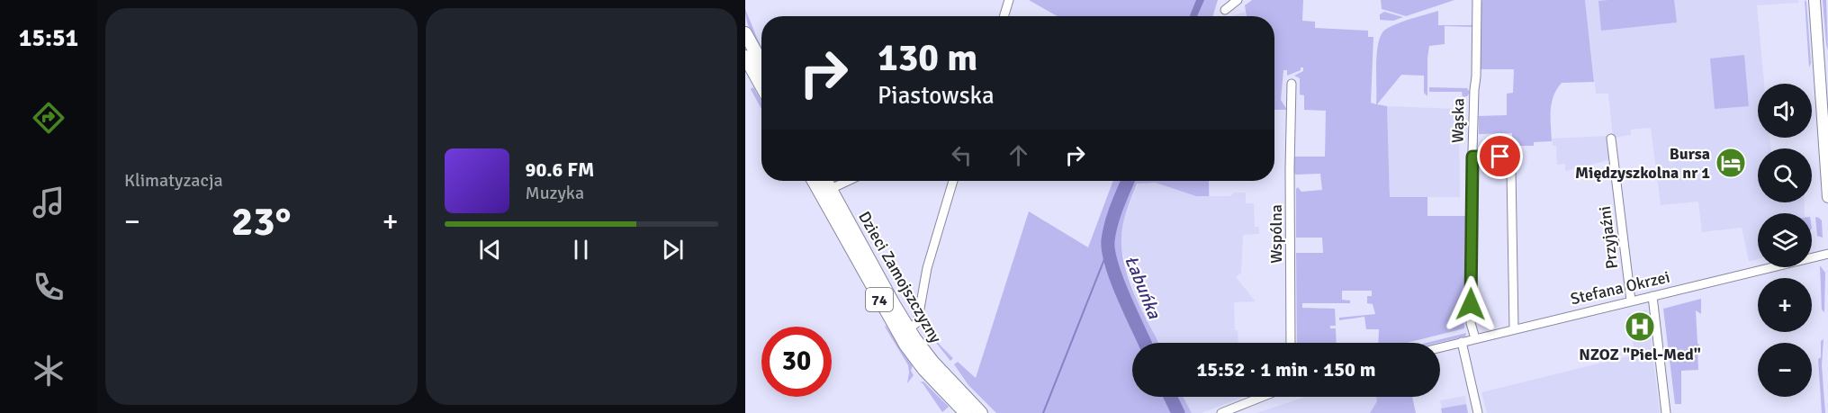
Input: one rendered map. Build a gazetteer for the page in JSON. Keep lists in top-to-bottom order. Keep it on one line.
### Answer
{"streets":{"main road":["Dzieci Zamojszczyzny","74"],"street":["Wąska","Wspólna","Przyjaźni","Stefana Okrzei"]},"crossings":[["Wąska","Stefana Okrzei"],["Przyjaźni","Stefana Okrzei"]],"water":["Łabuńka"],"places":{"hotel":["Bursa Międzyszkolna nr 1"],"hospital":["NZOZ \"Piel-Med\""]},"page":{"tabs":"15:51","tile":"Klimatyzacja","turn":["130 m","Piastowska"],"map_buttons":["+","−"],"song":["90.6 FM","Muzyka"],"heat":["−","23°","+"],"limit":"30","trip":"15:52 · 1 min · 150 m"}}
